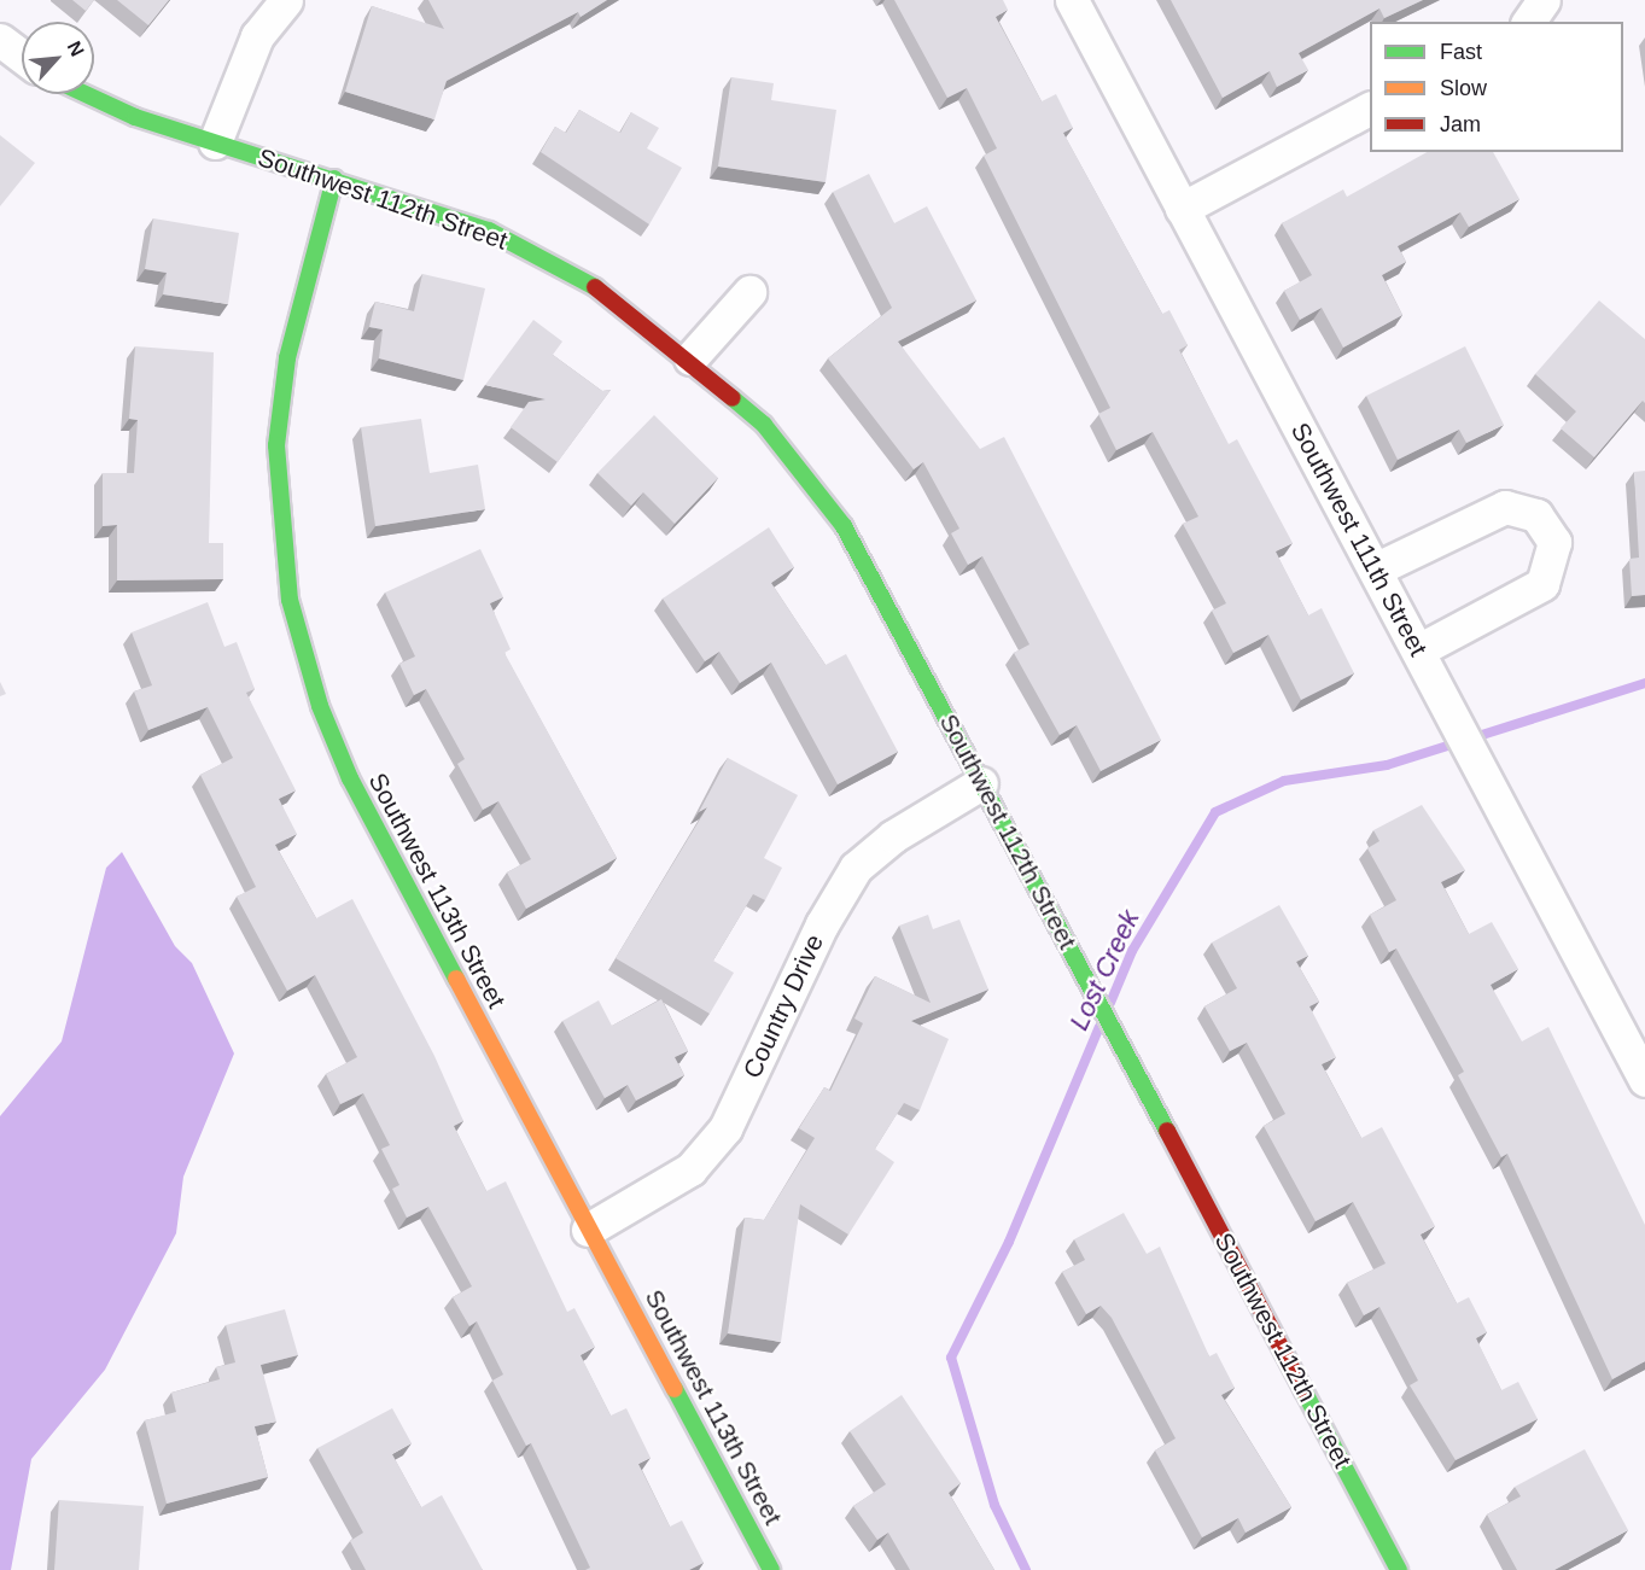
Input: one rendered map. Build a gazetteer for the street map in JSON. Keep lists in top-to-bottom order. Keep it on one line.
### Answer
{"streets":{"street":["Southwest 112th Street","Southwest 111th Street","Southwest 113th Street","Country Drive"]},"crossings":[["Southwest 112th Street","Southwest 113th Street"],["Southwest 112th Street","Country Drive"],["Southwest 113th Street","Country Drive"]],"water":["Lost Creek"],"legend":["Fast","Slow","Jam"],"north":"top right"}
